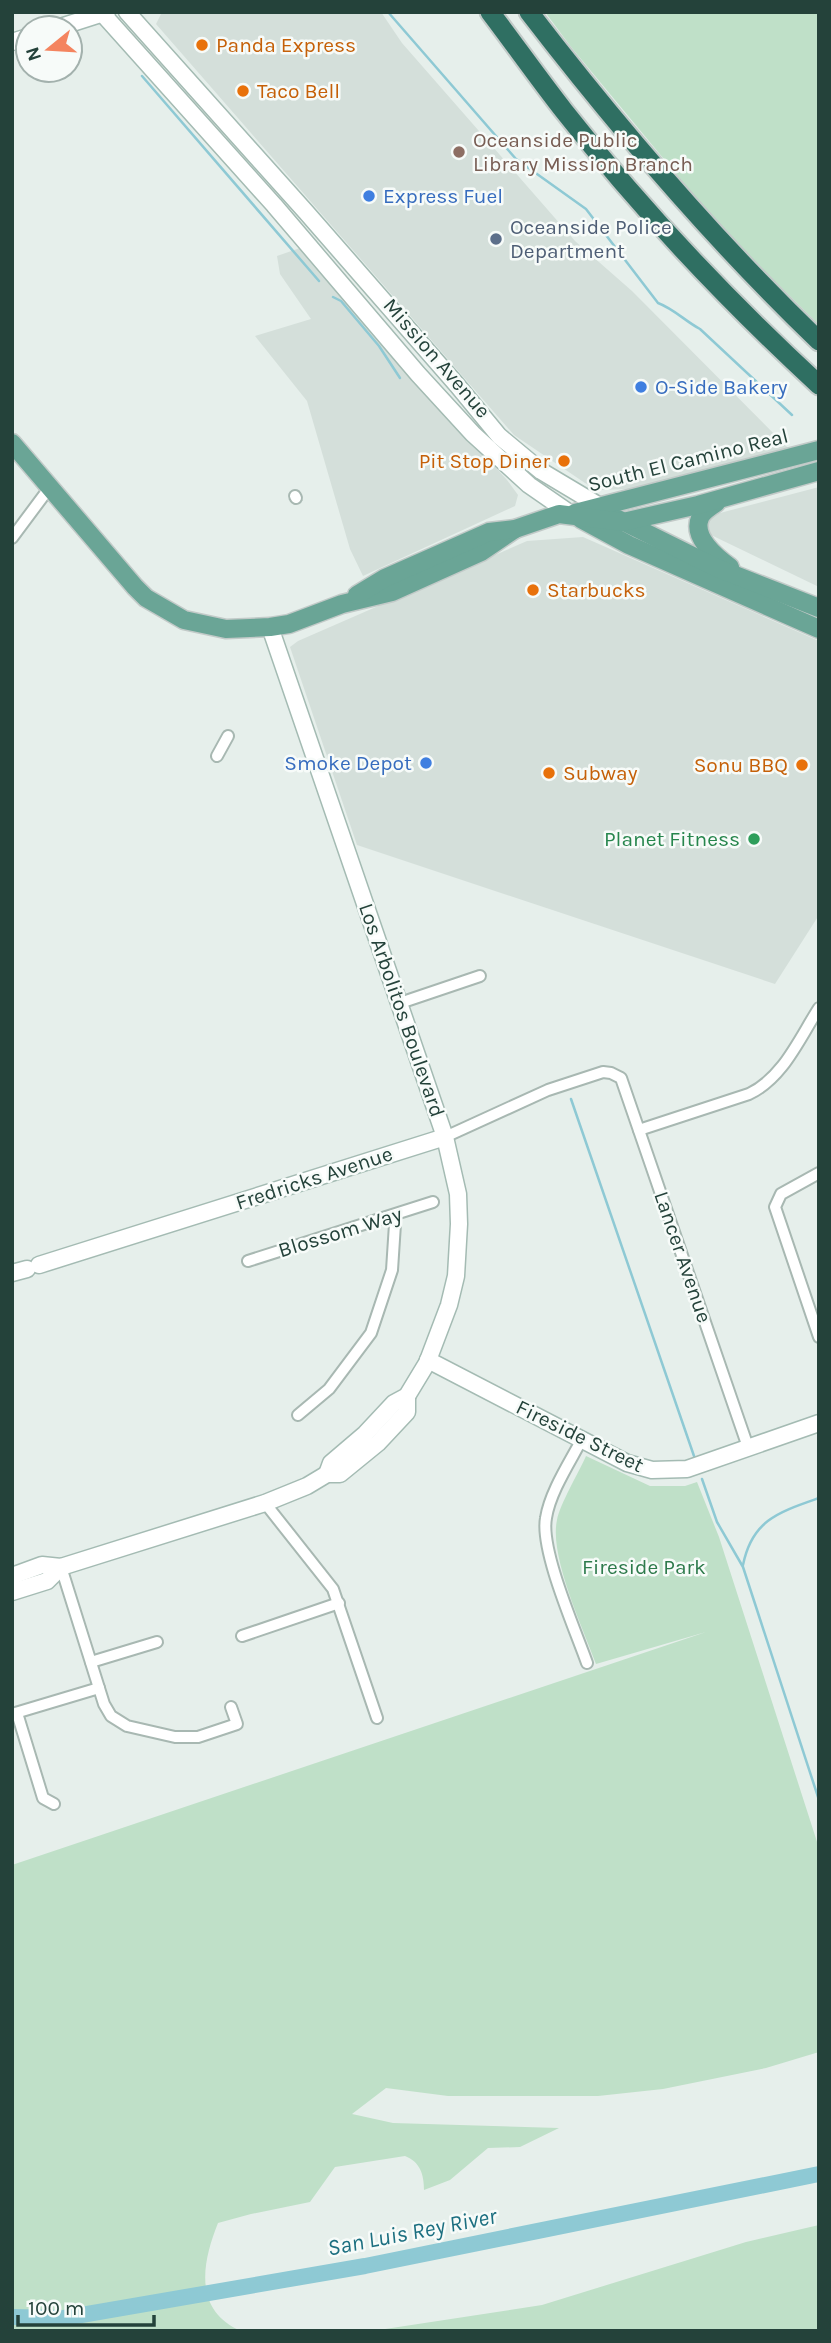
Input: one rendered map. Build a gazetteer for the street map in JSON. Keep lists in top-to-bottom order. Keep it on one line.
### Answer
{"streets":{"main road":["Mission Avenue","South El Camino Real"],"street":["Los Arbolitos Boulevard","Fredricks Avenue","Blossom Way","Lancer Avenue","Fireside Street"]},"crossings":[["Mission Avenue","South El Camino Real"],["Los Arbolitos Boulevard","Fredricks Avenue"],["Los Arbolitos Boulevard","Fireside Street"],["Fredricks Avenue","Lancer Avenue"],["Lancer Avenue","Fireside Street"]],"water":["San Luis Rey River"],"parks":["Fireside Park"],"places":["Panda Express","Taco Bell","Oceanside Public Library Mission Branch","Express Fuel","Oceanside Police Department","O-Side Bakery","Pit Stop Diner","Starbucks","Smoke Depot","Sonu BBQ","Subway","Planet Fitness"],"scale_bar":"100 m","north":"left"}
